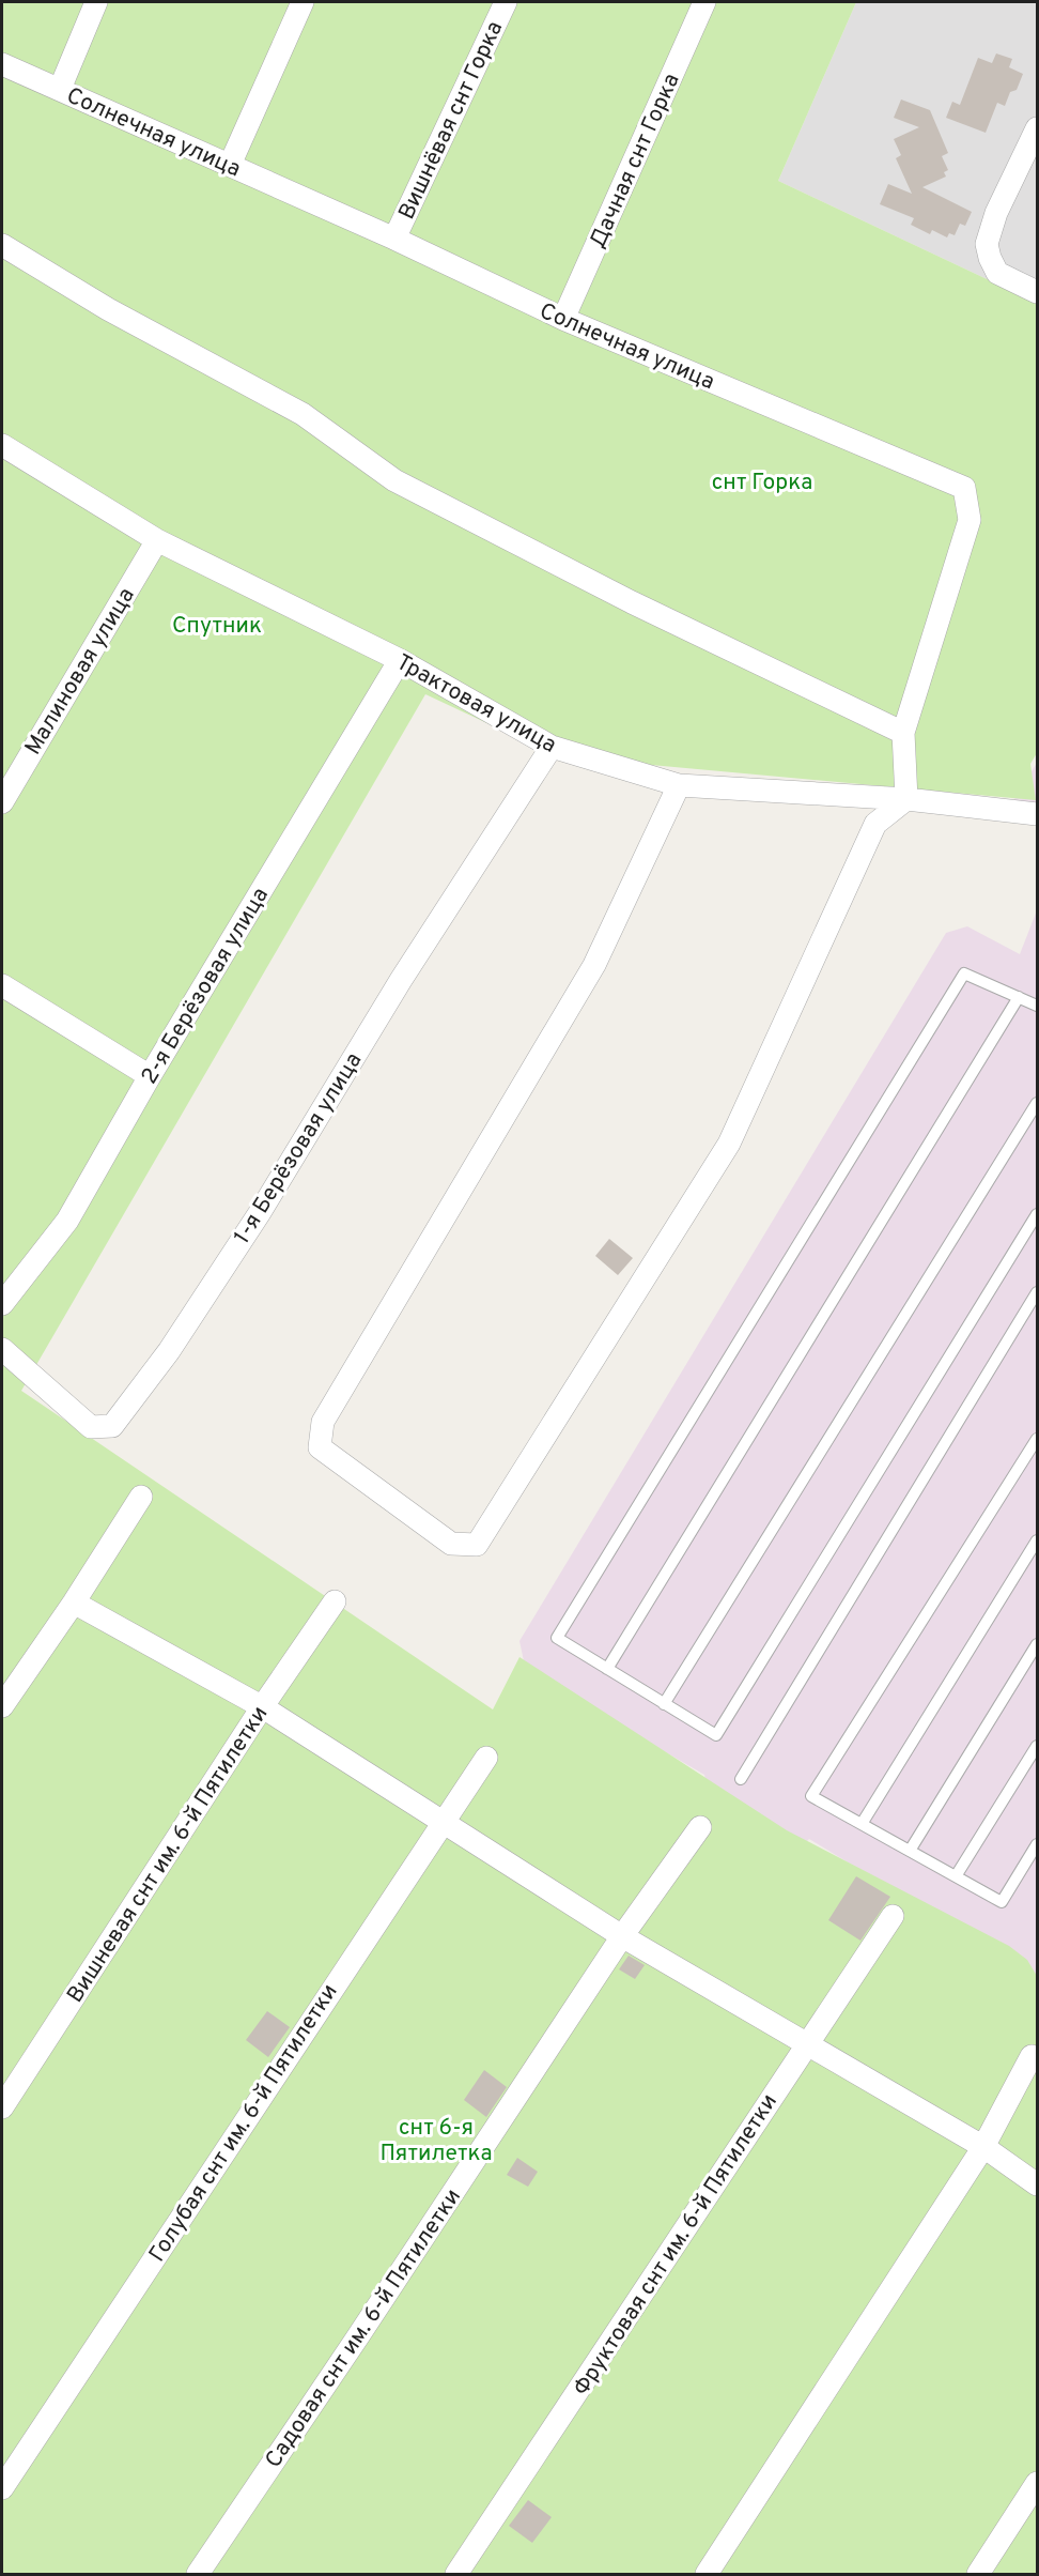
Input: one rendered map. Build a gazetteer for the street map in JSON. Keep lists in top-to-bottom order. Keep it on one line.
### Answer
{"streets":{"street":["Вишнёвая снт Горка","Солнечная улица","Дачная снт Горка","Малиновая улица","Трактовая улица","2-я Берёзовая улица","1-я Берёзовая улица","Вишневая снт им. 6-й Пятилетки","Голубая снт им. 6-й Пятилетки","Фруктовая снт им. 6-й Пятилетки","Садовая снт им. 6-й Пятилетки"]},"crossings":[["Вишнёвая снт Горка","Солнечная улица"],["Солнечная улица","Дачная снт Горка"],["Солнечная улица","Трактовая улица"],["Малиновая улица","Трактовая улица"],["Трактовая улица","2-я Берёзовая улица"],["Трактовая улица","1-я Берёзовая улица"]],"parks":["снт Горка","Спутник","снт 6-я Пятилетка"]}
